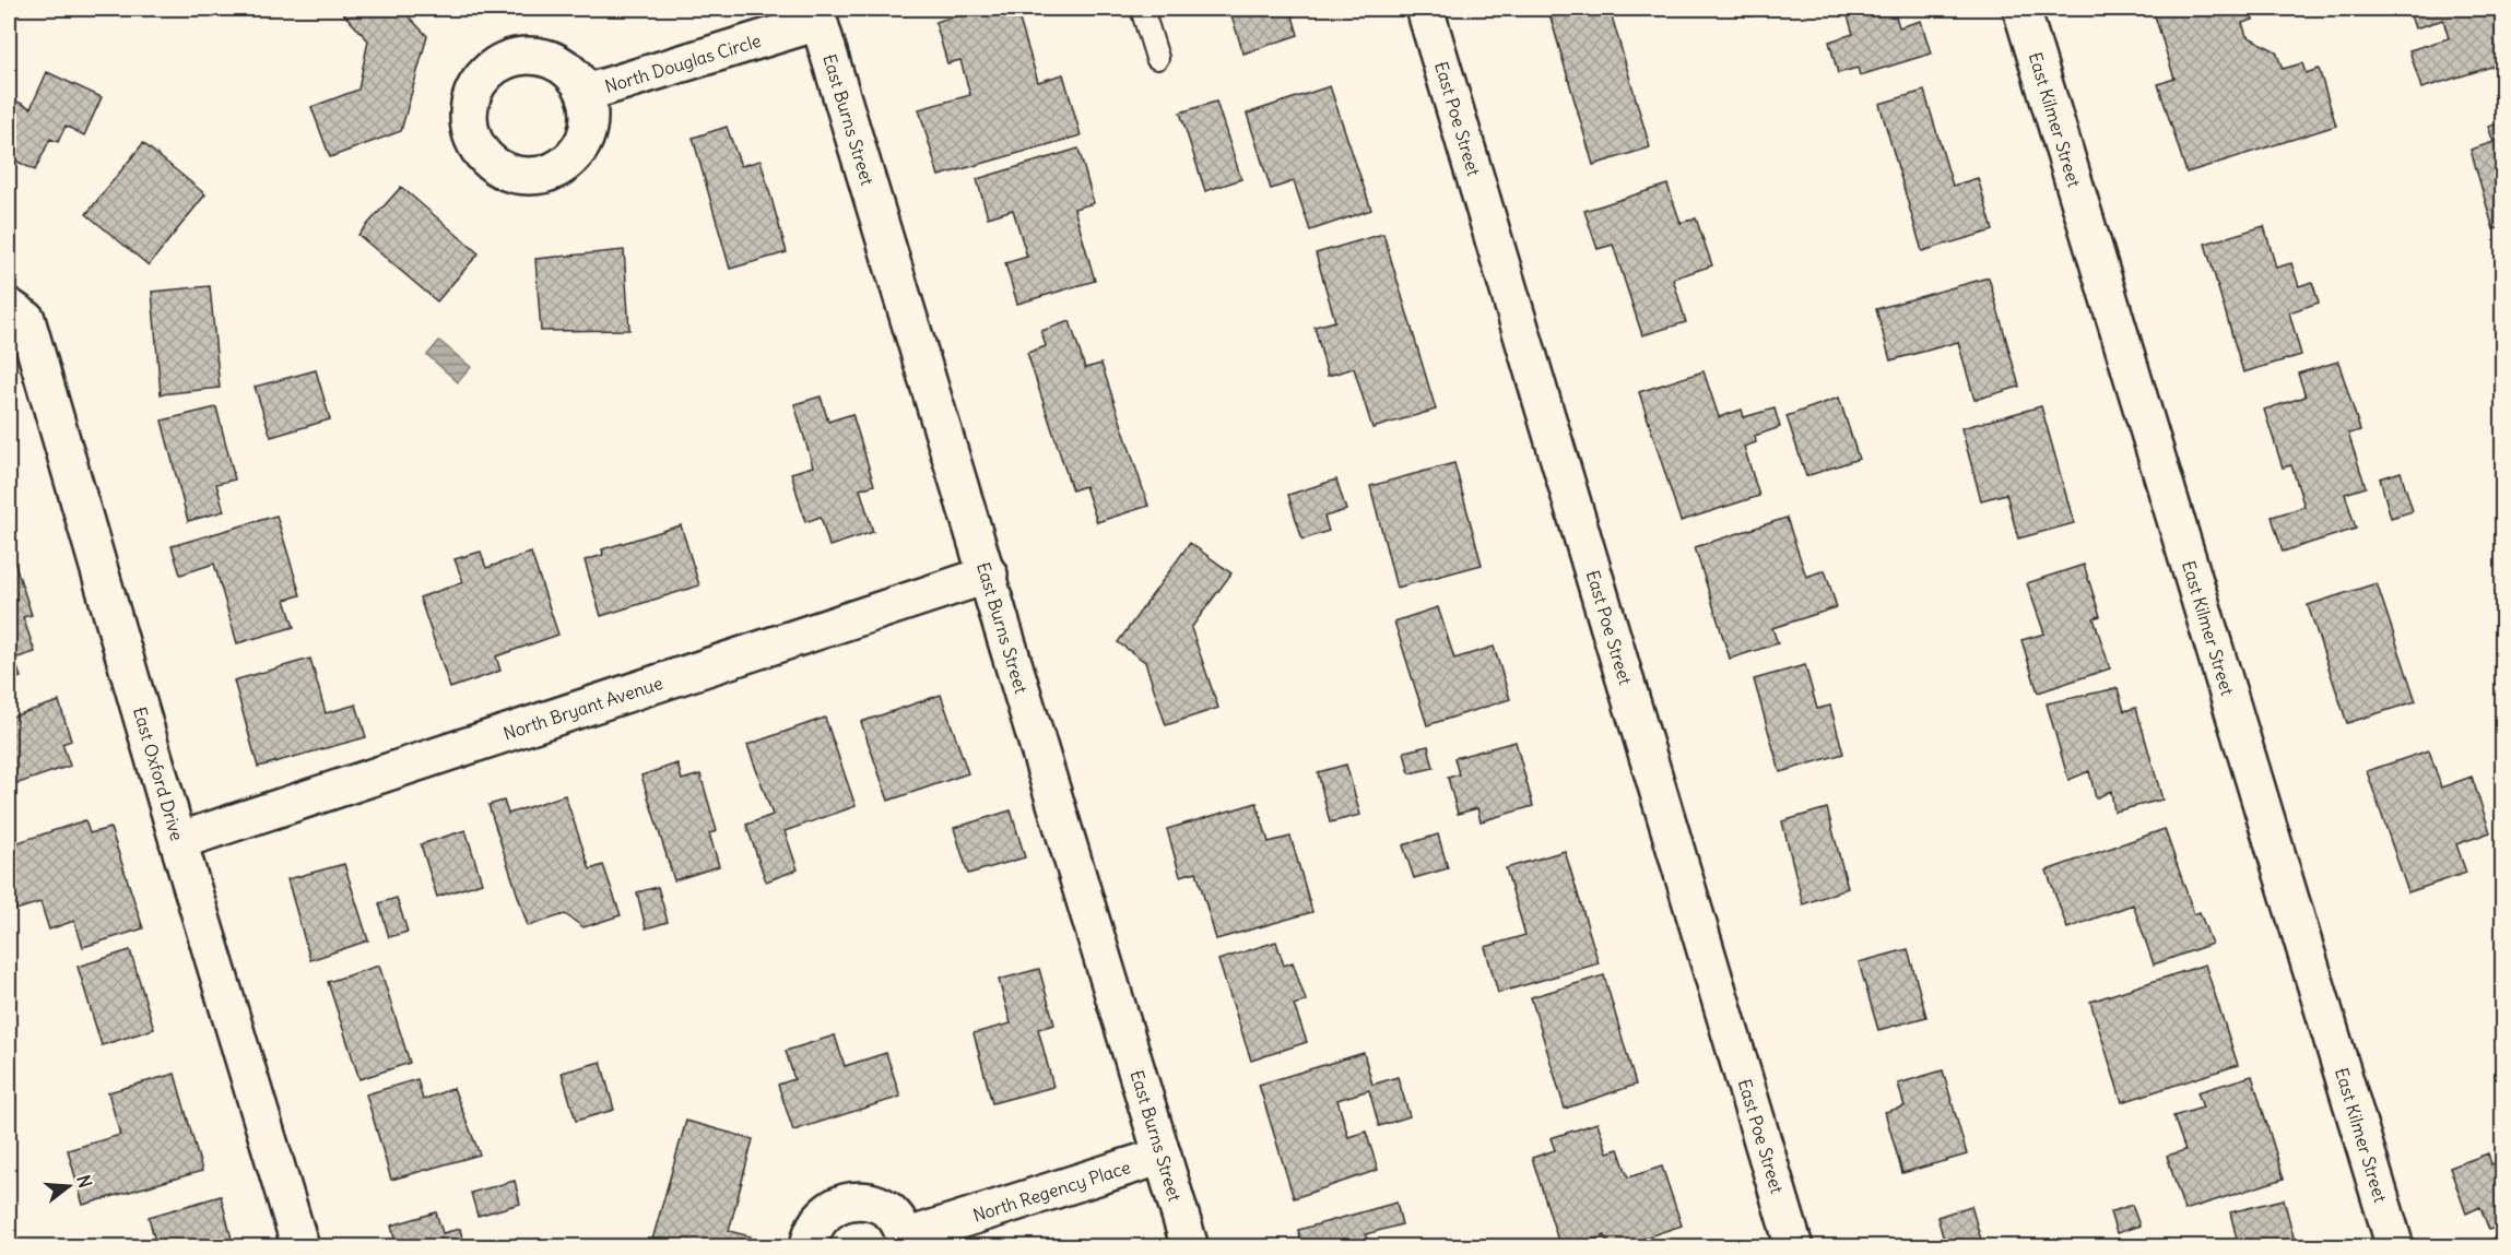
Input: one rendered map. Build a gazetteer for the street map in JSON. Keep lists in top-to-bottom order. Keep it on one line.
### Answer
{"streets":{"street":["North Douglas Circle","East Burns Street","East Poe Street","East Kilmer Street","North Bryant Avenue","East Oxford Drive","North Regency Place"]},"crossings":[["North Douglas Circle","East Burns Street"],["East Burns Street","North Bryant Avenue"],["East Burns Street","North Regency Place"],["North Bryant Avenue","East Oxford Drive"]],"north":"right"}
